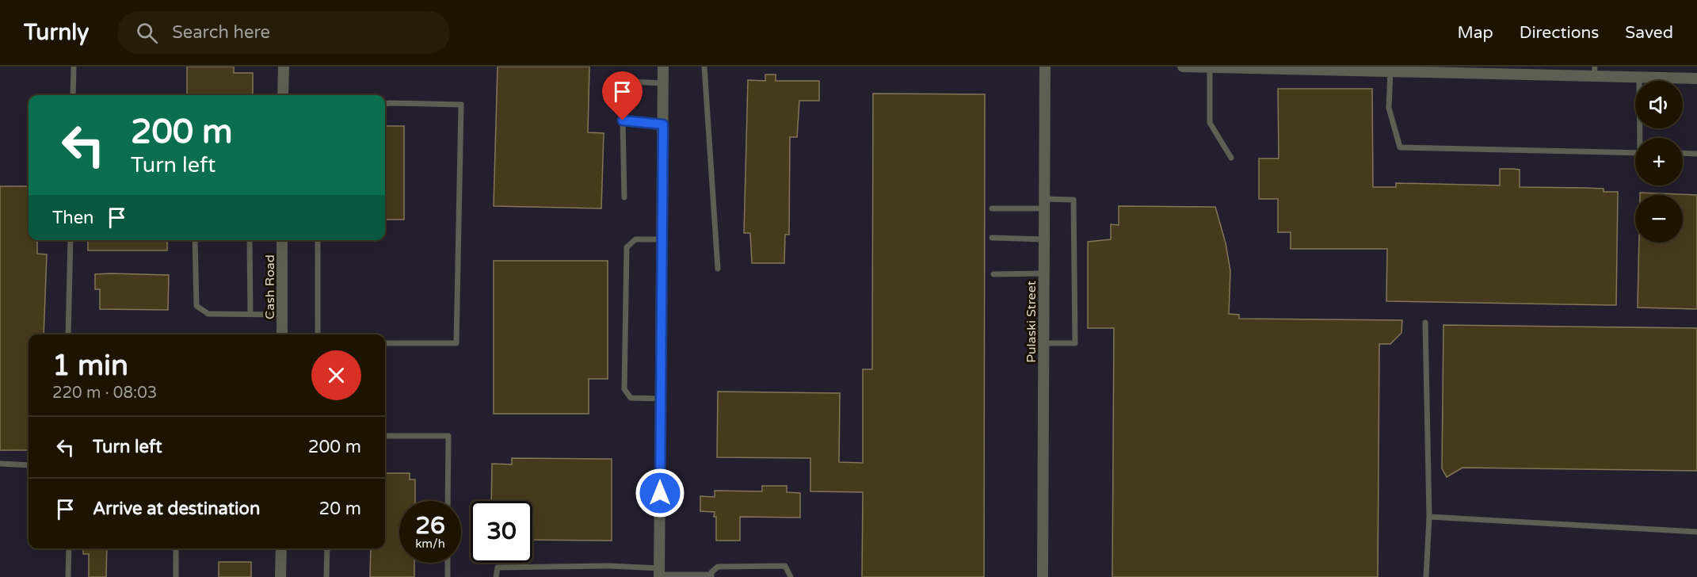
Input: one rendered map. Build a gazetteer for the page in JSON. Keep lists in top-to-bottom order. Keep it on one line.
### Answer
{"streets":{"street":["Cash Road","Pulaski Street"]},"page":{"header":"Turnly","search":"Search here","nav":["Map","Directions","Saved"],"map_buttons":["+","−"],"turn":["200 m","Turn left"],"then":"Then","heading":["1 min","220 m · 08:03"],"list":[{"name":"Turn left","value":"200 m"},{"name":"Arrive at destination","value":"20 m"}],"speed":"26 km/h","limit":"30"}}
